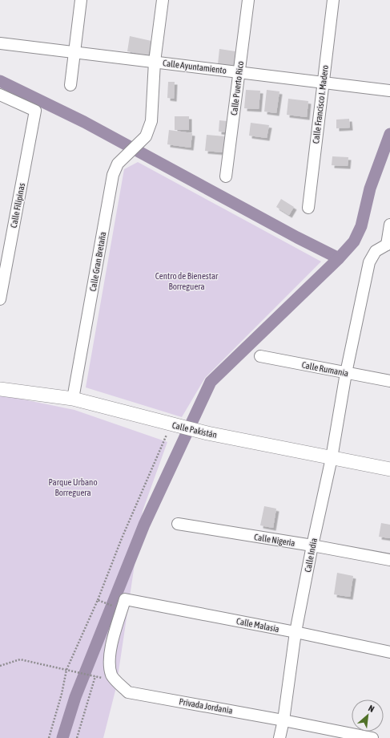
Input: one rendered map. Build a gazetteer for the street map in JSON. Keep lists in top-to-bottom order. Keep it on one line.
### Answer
{"streets":{"street":["Calle Ayuntamiento","Calle Puerto Rico","Calle Francisco I. Madero","Calle Filipinas","Calle Gran Bretaña","Calle Rumania","Calle Pakistán","Calle Nigeria","Calle India","Calle Malasia","Privada Jordania"]},"crossings":[["Calle Ayuntamiento","Calle Puerto Rico"],["Calle Ayuntamiento","Calle Francisco I. Madero"],["Calle Ayuntamiento","Calle Gran Bretaña"],["Calle Gran Bretaña","Calle Pakistán"],["Calle Rumania","Calle India"],["Calle Pakistán","Calle India"],["Calle Nigeria","Calle India"],["Calle India","Calle Malasia"],["Calle India","Privada Jordania"]],"parks":["Centro de Bienestar Borreguera","Parque Urbano Borreguera"],"north":"top right"}
